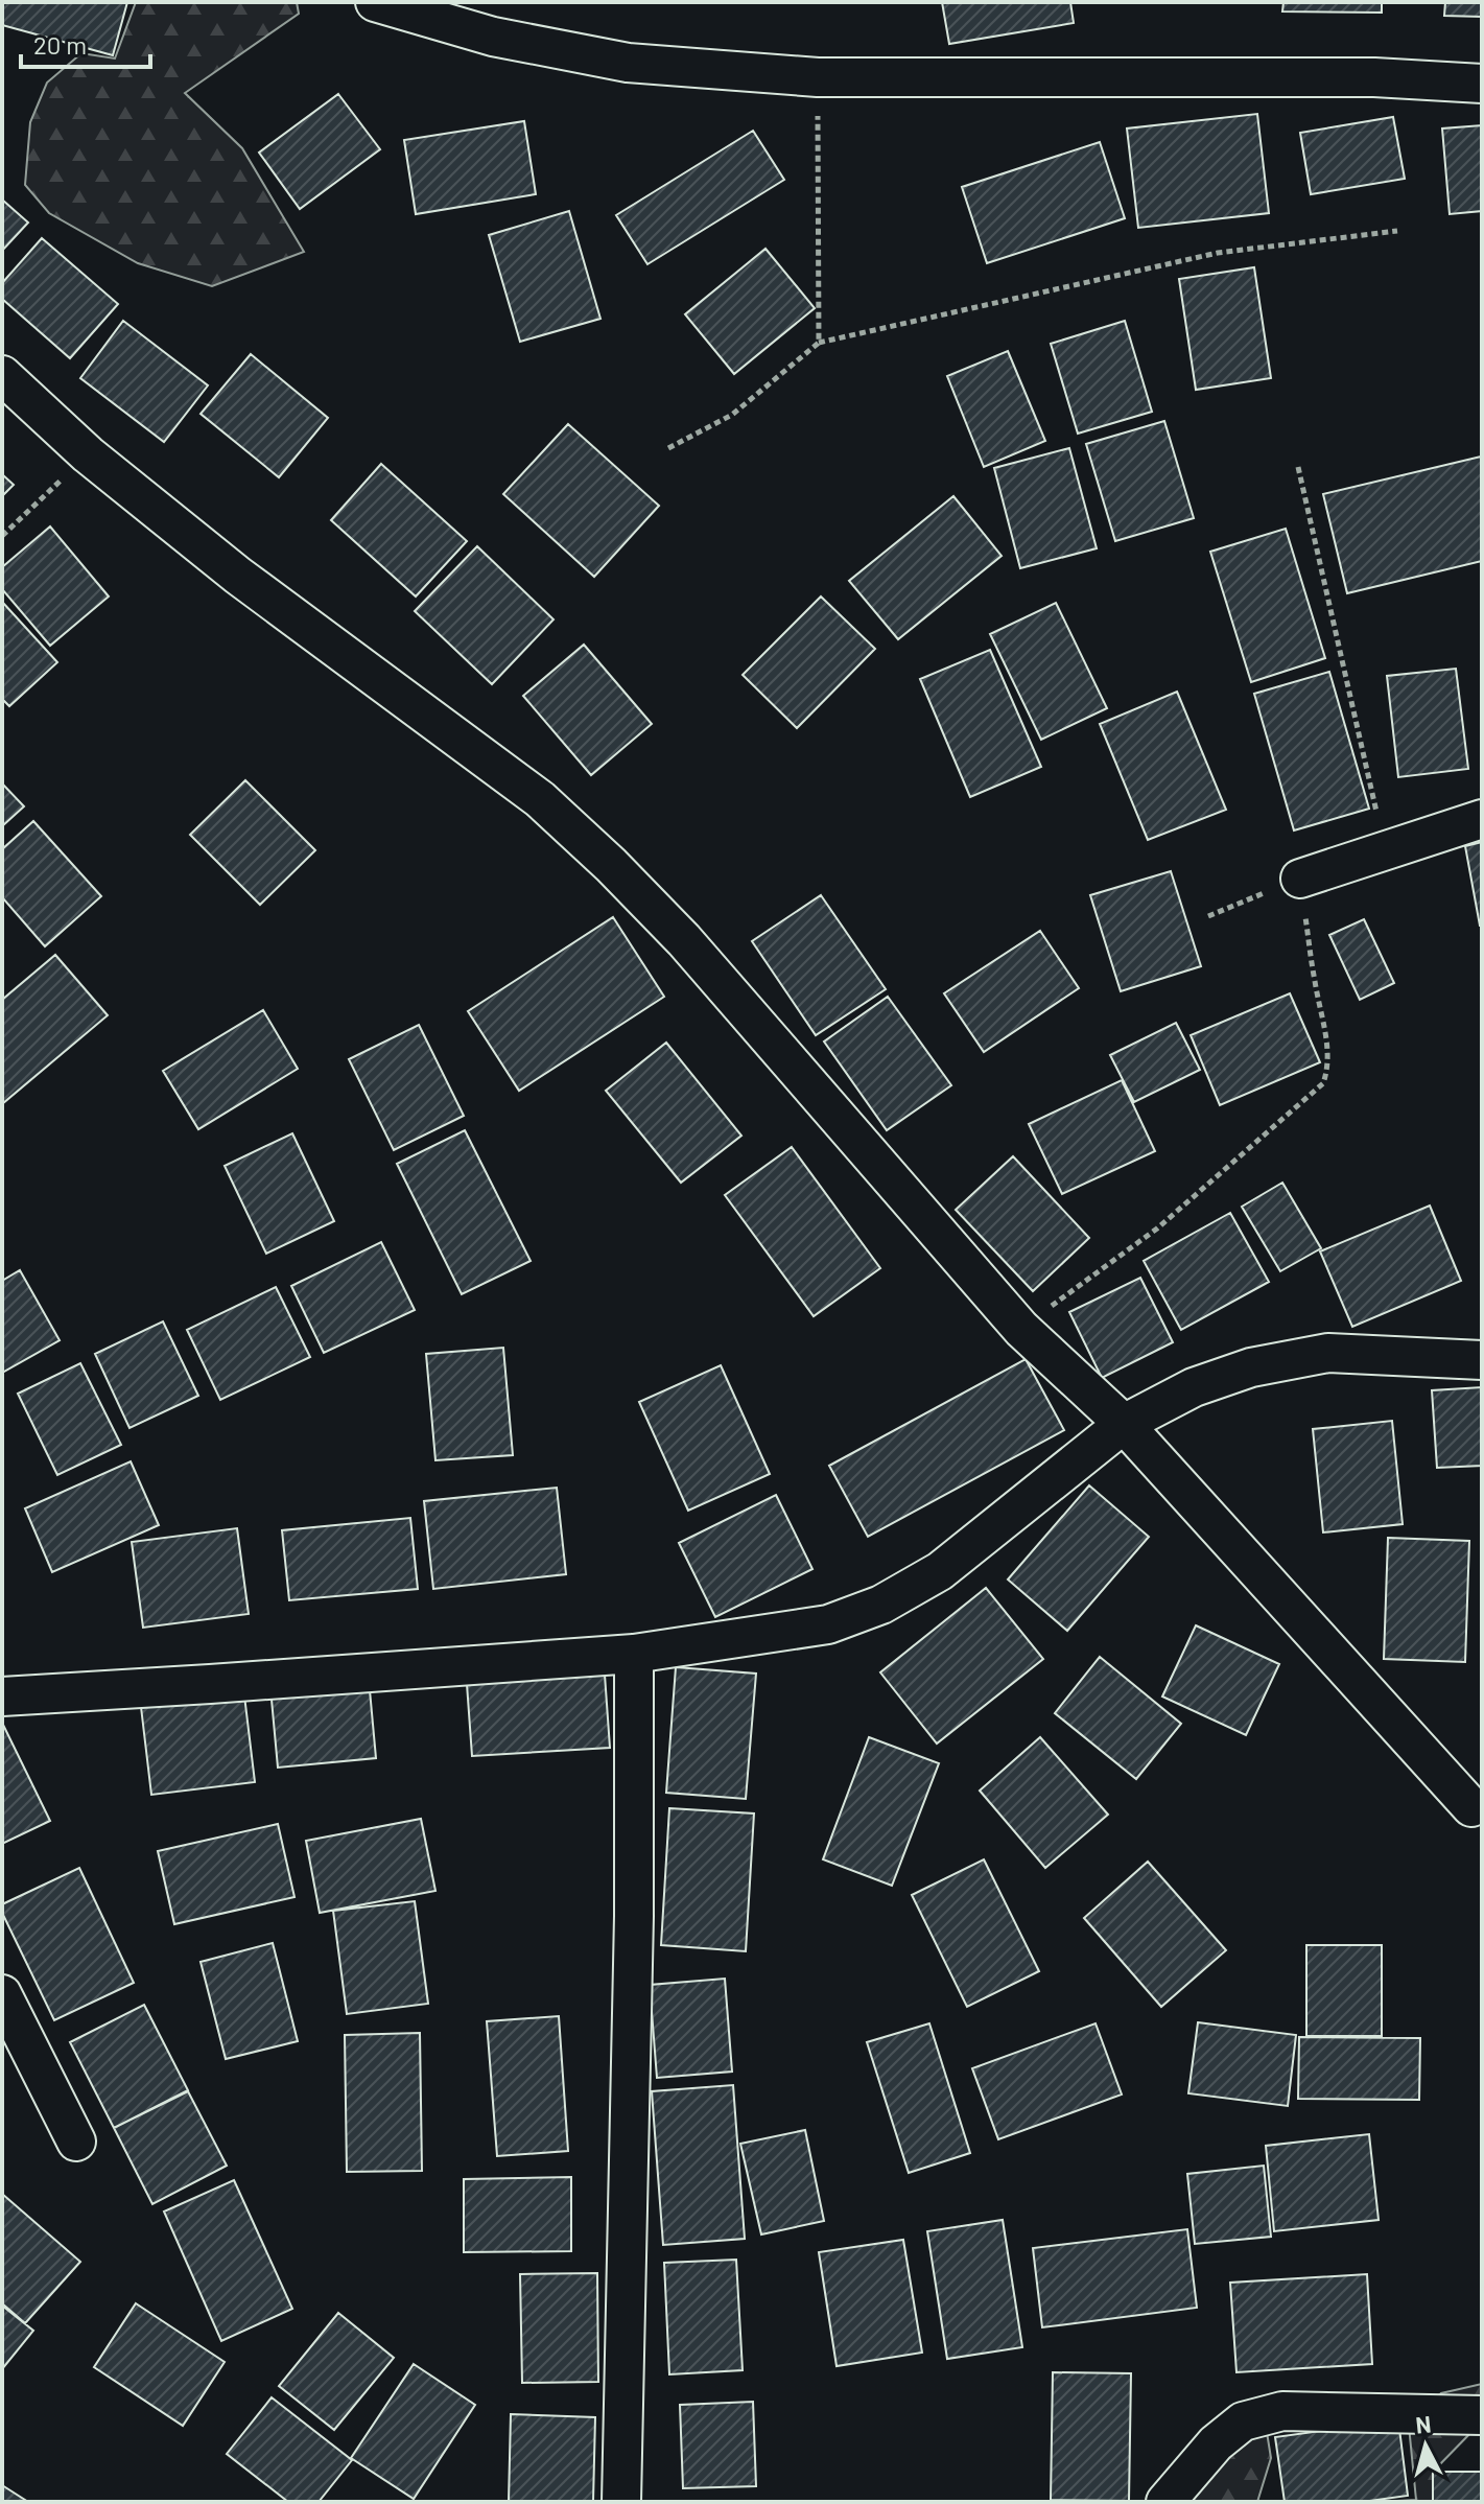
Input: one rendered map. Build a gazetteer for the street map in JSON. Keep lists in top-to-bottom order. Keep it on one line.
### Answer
{"scale_bar":"20 m","north":"top"}
